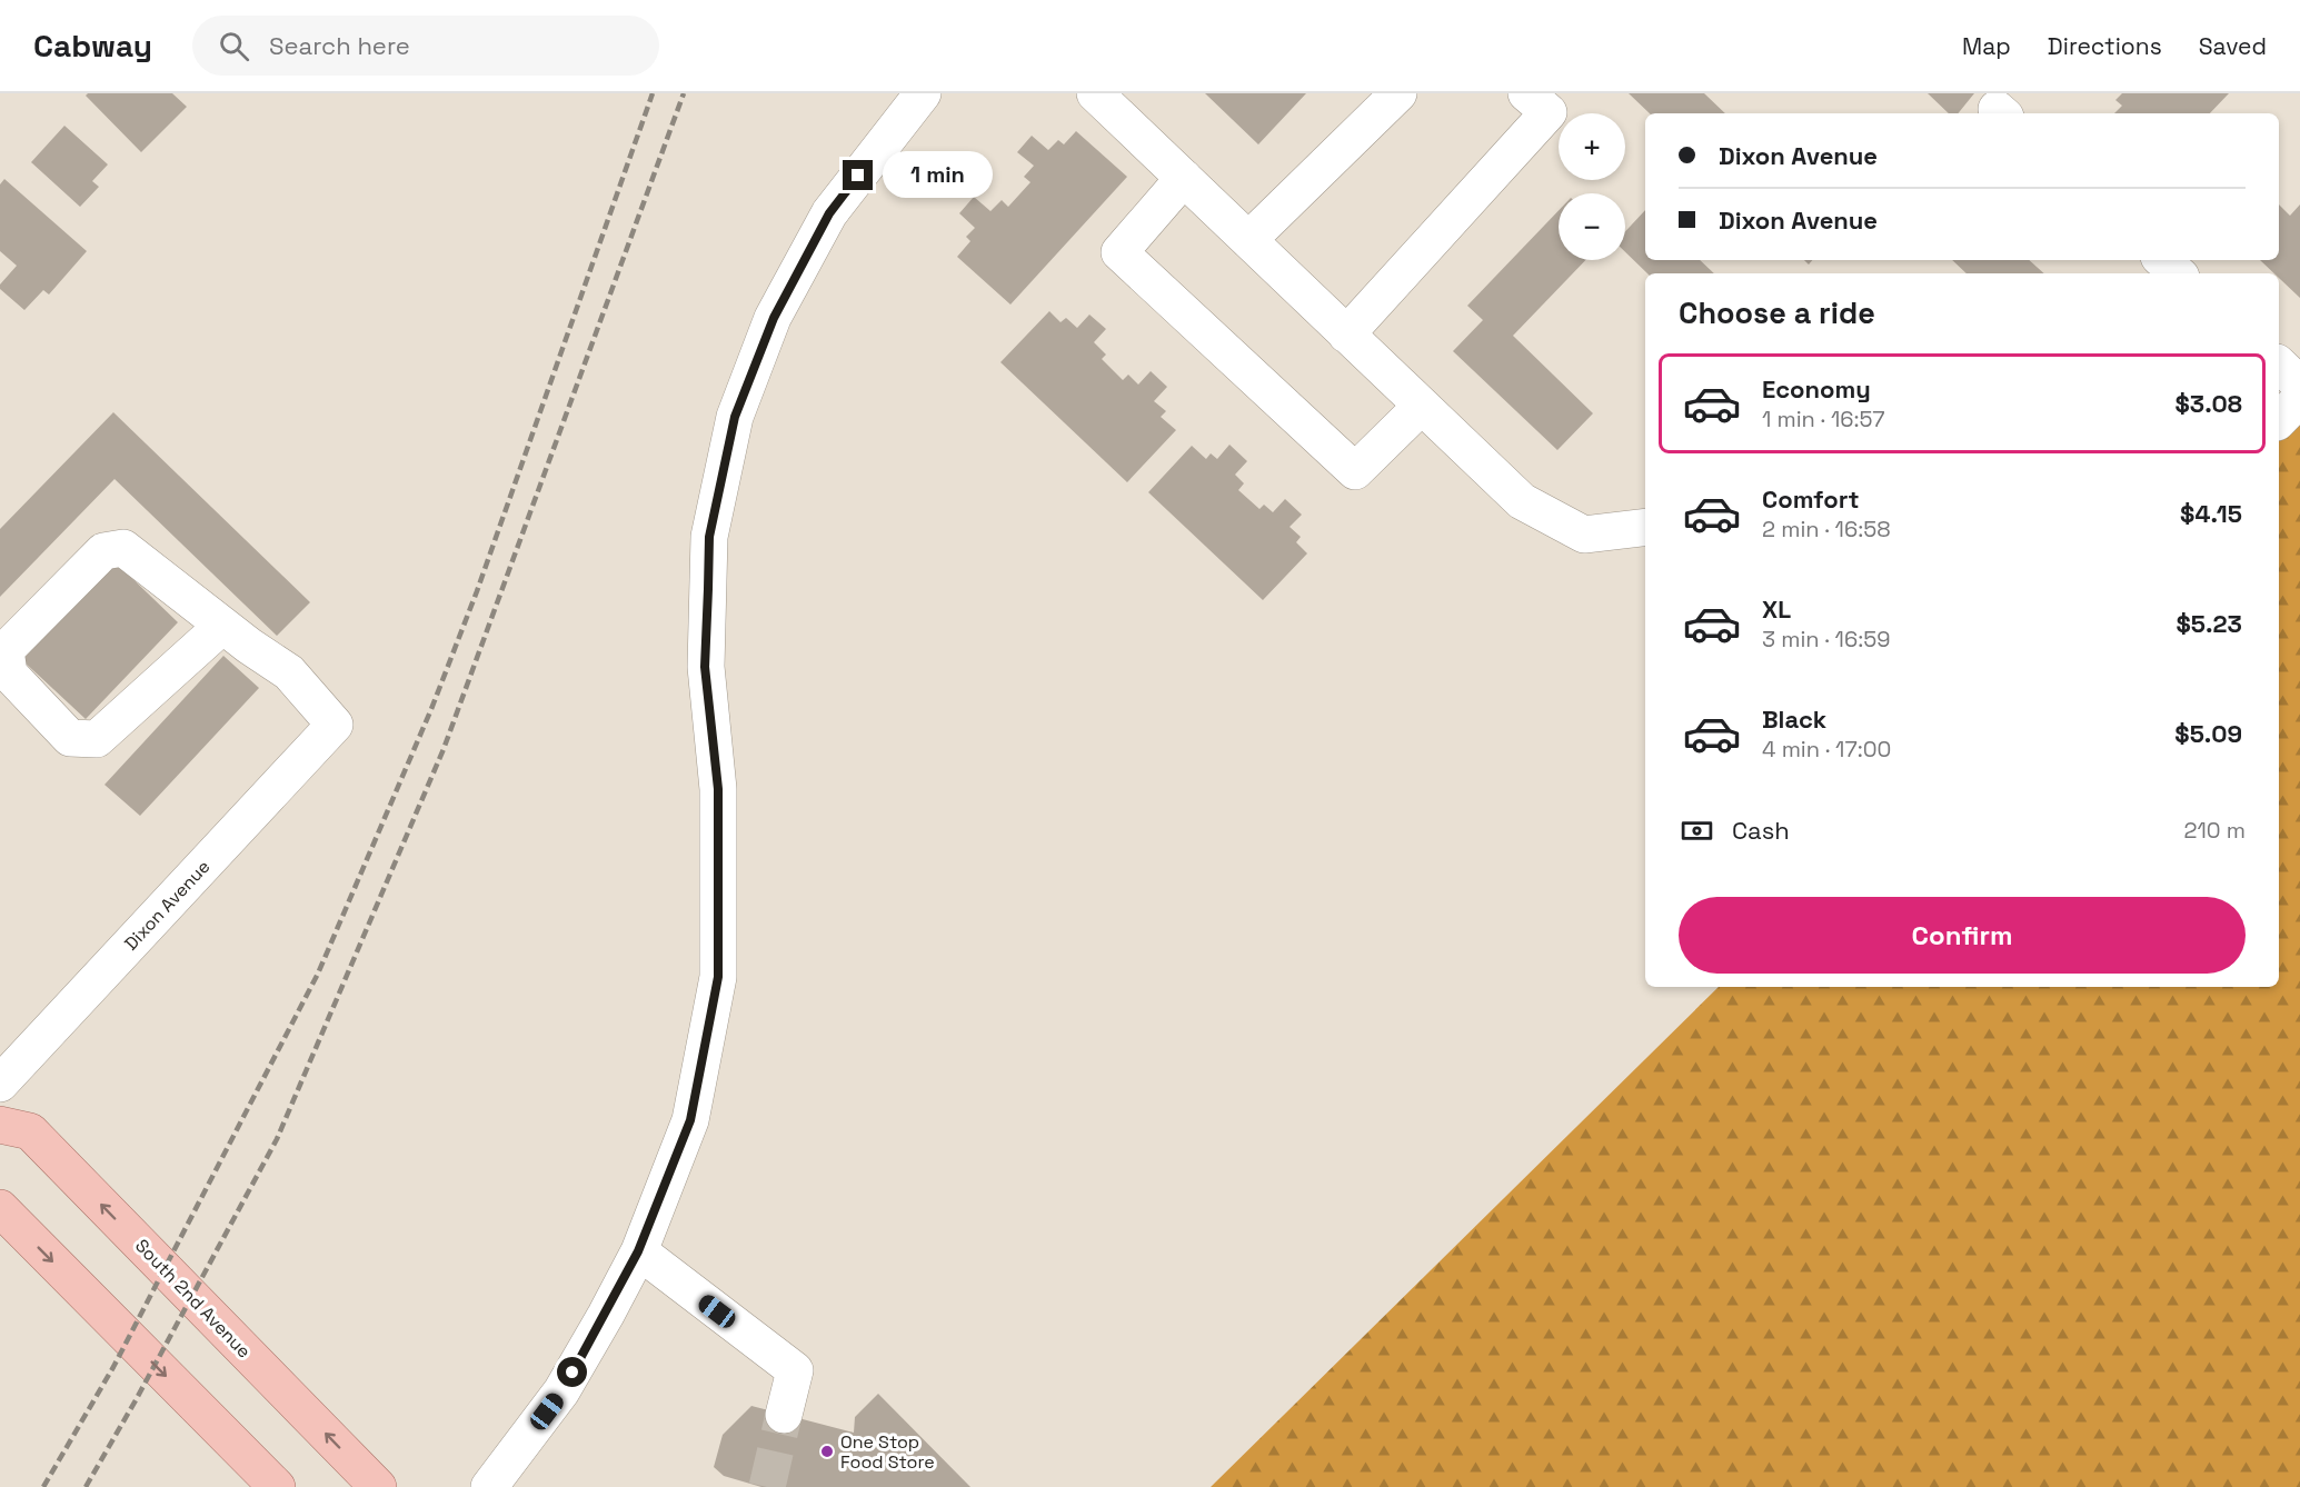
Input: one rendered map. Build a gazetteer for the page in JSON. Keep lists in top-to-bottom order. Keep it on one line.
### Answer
{"streets":{"main road":["South 2nd Avenue"],"street":["Dixon Avenue"]},"places":["One Stop Food Store"],"page":{"header":"Cabway","search":"Search here","nav":["Map","Directions","Saved"],"map_buttons":["+","−"],"banner":["Dixon Avenue","Dixon Avenue"],"bubble":"1 min","heading":"Choose a ride","list":[{"name":"Economy","note":"1 min · 16:57","value":"$3.08"},{"name":"Comfort","note":"2 min · 16:58","value":"$4.15"},{"name":"XL","note":"3 min · 16:59","value":"$5.23"},{"name":"Black","note":"4 min · 17:00","value":"$5.09"}],"pay":["Cash","210 m"],"buttons":"Confirm"}}
